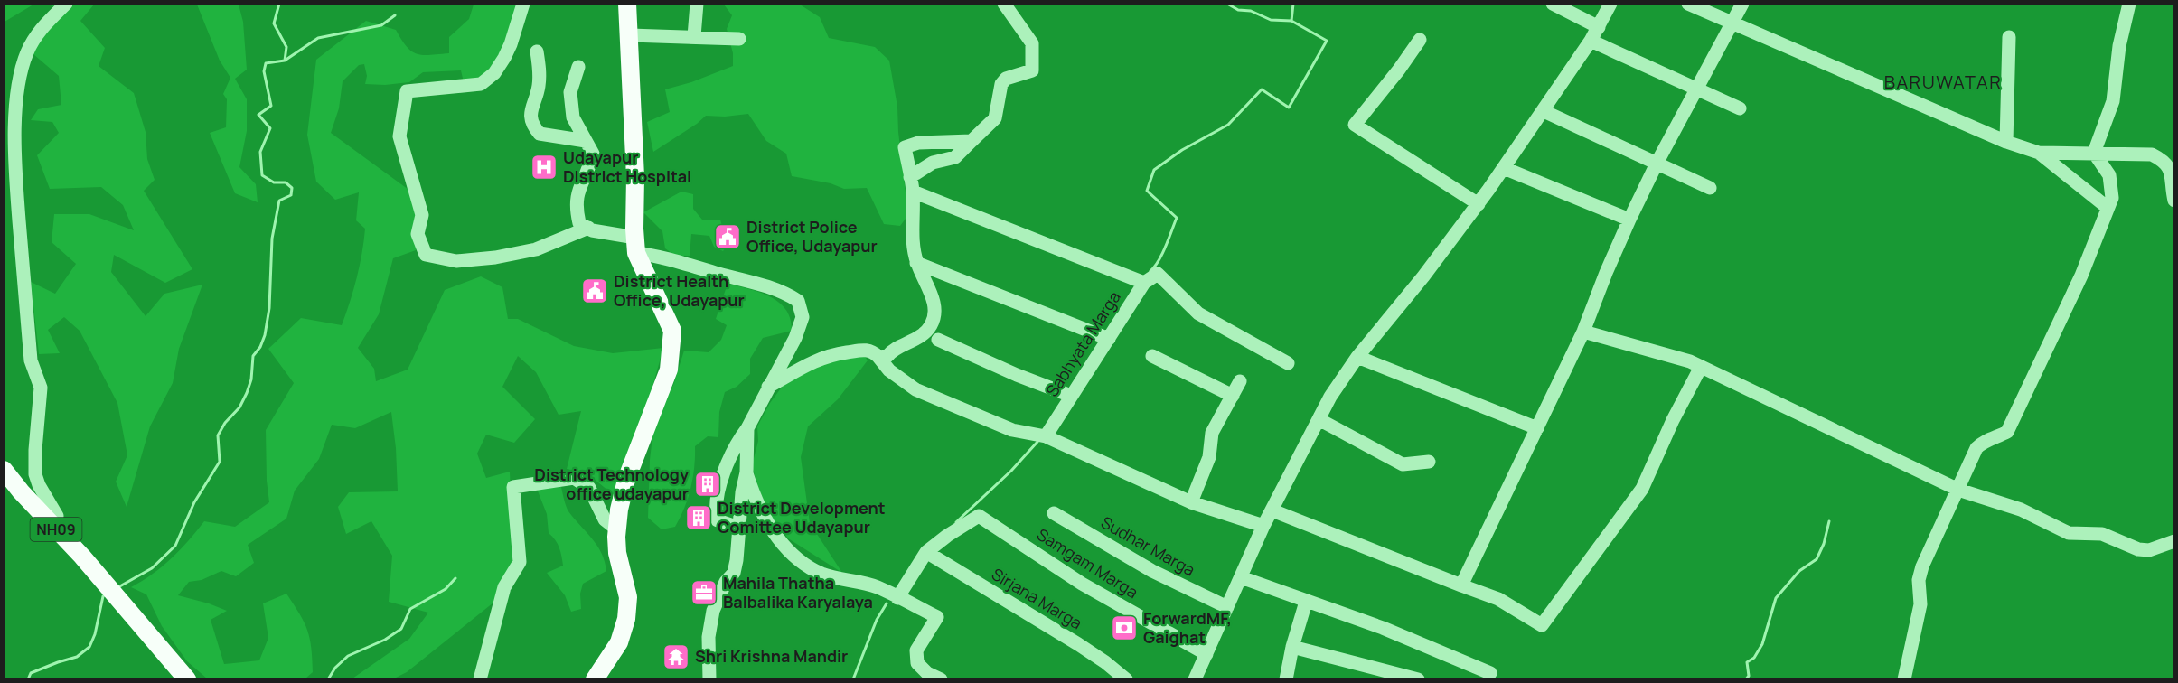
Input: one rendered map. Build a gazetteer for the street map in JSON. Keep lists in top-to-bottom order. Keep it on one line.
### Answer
{"streets":{"main road":["NH09"],"street":["Sabhyata Marga","Sudhar Marga","Samgam Marga","Sirjana Marga"]},"crossings":[["Samgam Marga","Sirjana Marga"]],"districts":["BARUWATAR"],"places":{"hospital":["Udayapur District Hospital"],"public building":["District Police Office, Udayapur","District Health Office, Udayapur"],"building":["District Technology office udayapur","District Development Comittee Udayapur"],"office":["Mahila Thatha Balbalika Karyalaya"],"bank":["ForwardMF, Gaighat"],"temple":["Shri Krishna Mandir"]}}
